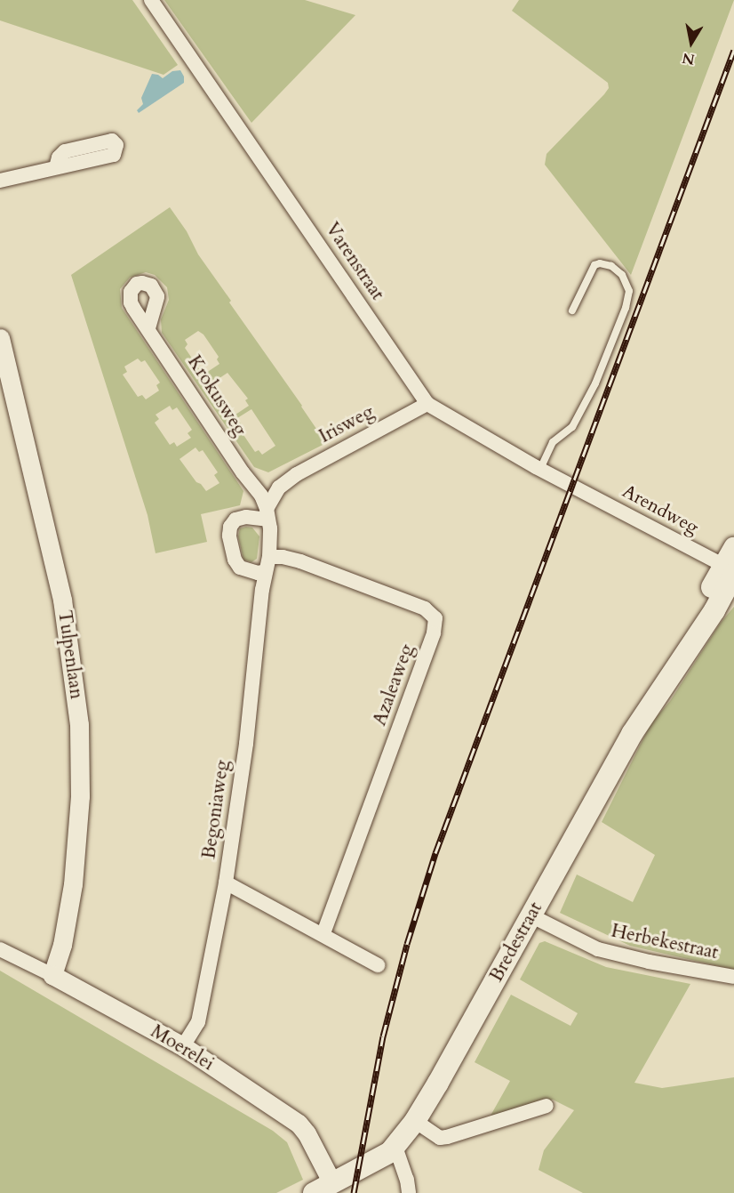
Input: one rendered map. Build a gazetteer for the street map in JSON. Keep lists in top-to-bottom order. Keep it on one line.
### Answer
{"streets":{"main road":["Bredestraat"],"street":["Varenstraat","Krokusweg","Irisweg","Arendweg","Tulpenlaan","Azaleaweg","Begoniaweg","Herbekestraat","Moerelei"]},"crossings":[["Varenstraat","Irisweg"],["Varenstraat","Arendweg"],["Krokusweg","Irisweg"],["Irisweg","Azaleaweg"],["Irisweg","Begoniaweg"],["Arendweg","Bredestraat"],["Tulpenlaan","Moerelei"],["Azaleaweg","Begoniaweg"],["Begoniaweg","Moerelei"],["Bredestraat","Herbekestraat"],["Bredestraat","Moerelei"]],"north":"bottom"}
